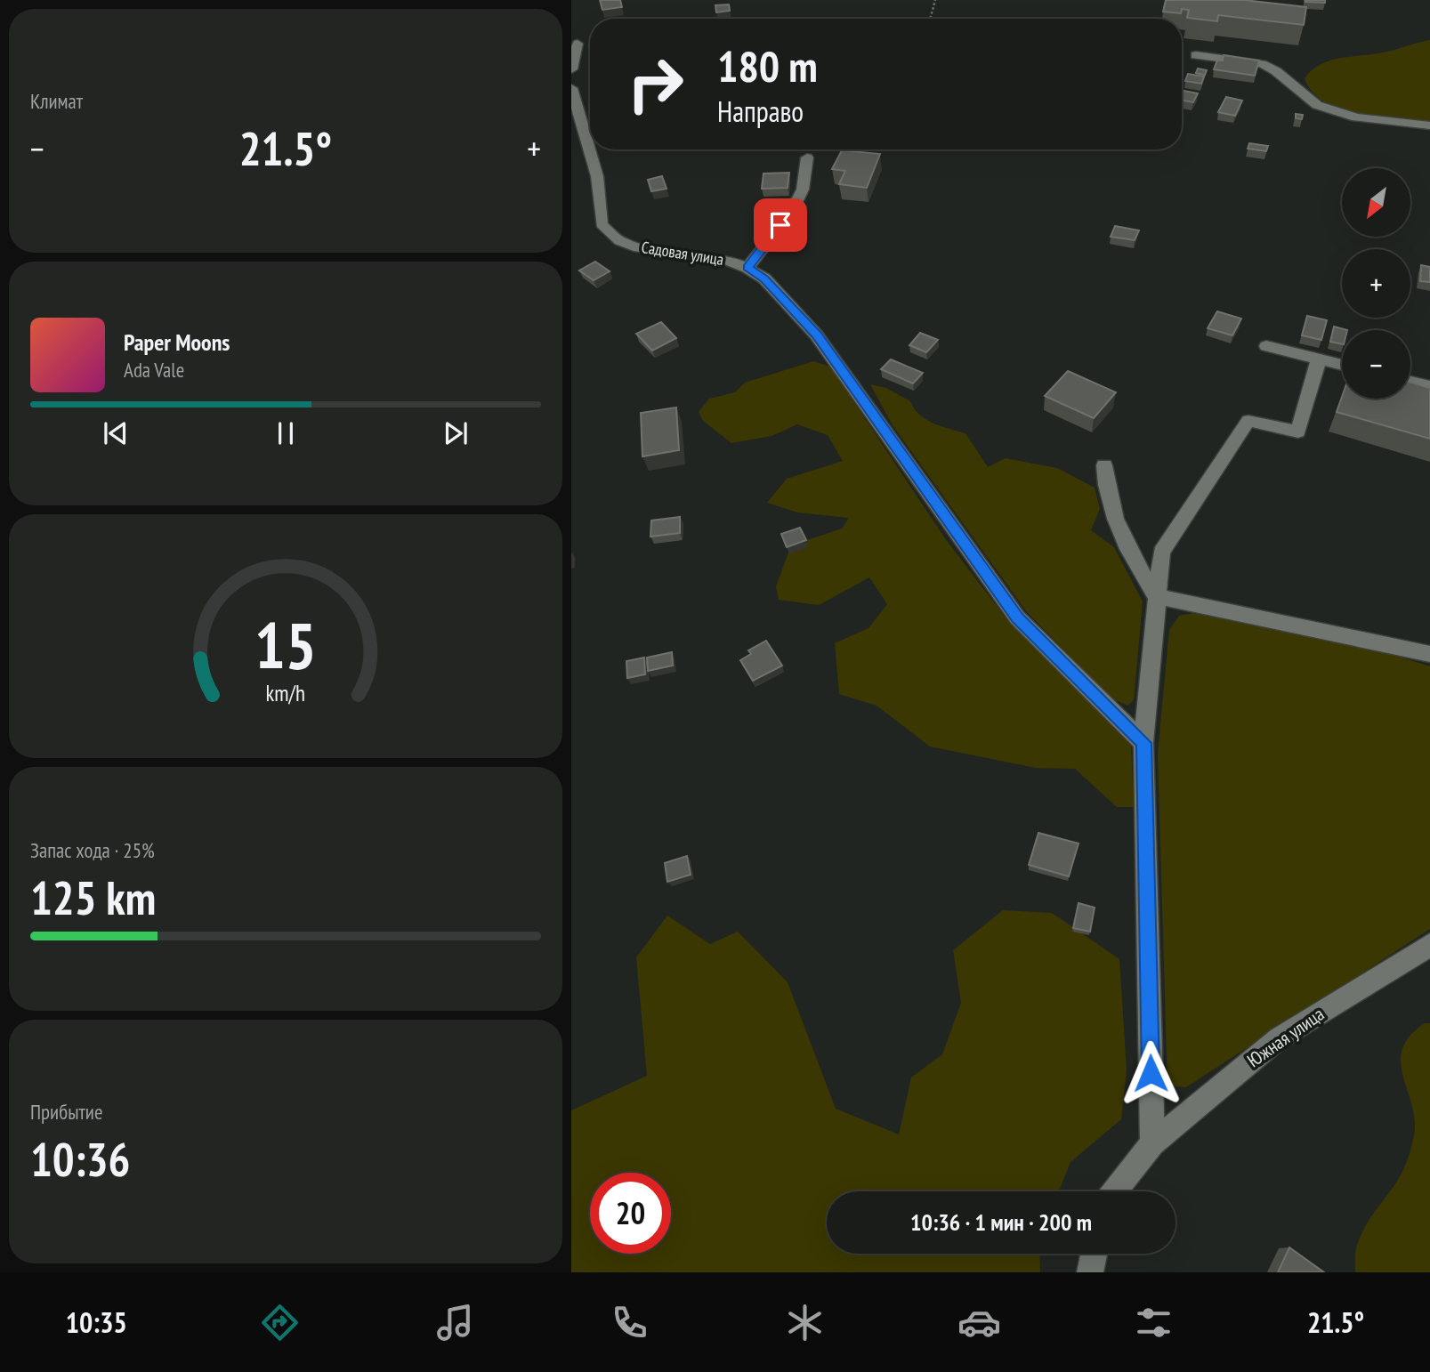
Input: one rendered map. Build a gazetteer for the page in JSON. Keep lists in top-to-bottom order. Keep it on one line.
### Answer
{"streets":{"street":["Садовая улица","Южная улица"]},"north":"bottom left","page":{"tile":["Климат",["Запас хода · 25%","125 km"],["Прибытие","10:36"]],"turn":["180 m","Направо"],"heat":["−","21.5°","+"],"map_buttons":["+","−"],"song":["Paper Moons","Ada Vale"],"limit":"20","trip":"10:36 · 1 мин · 200 m","tabs":["10:35","21.5°"],"gauge":["15","km/h"]}}
